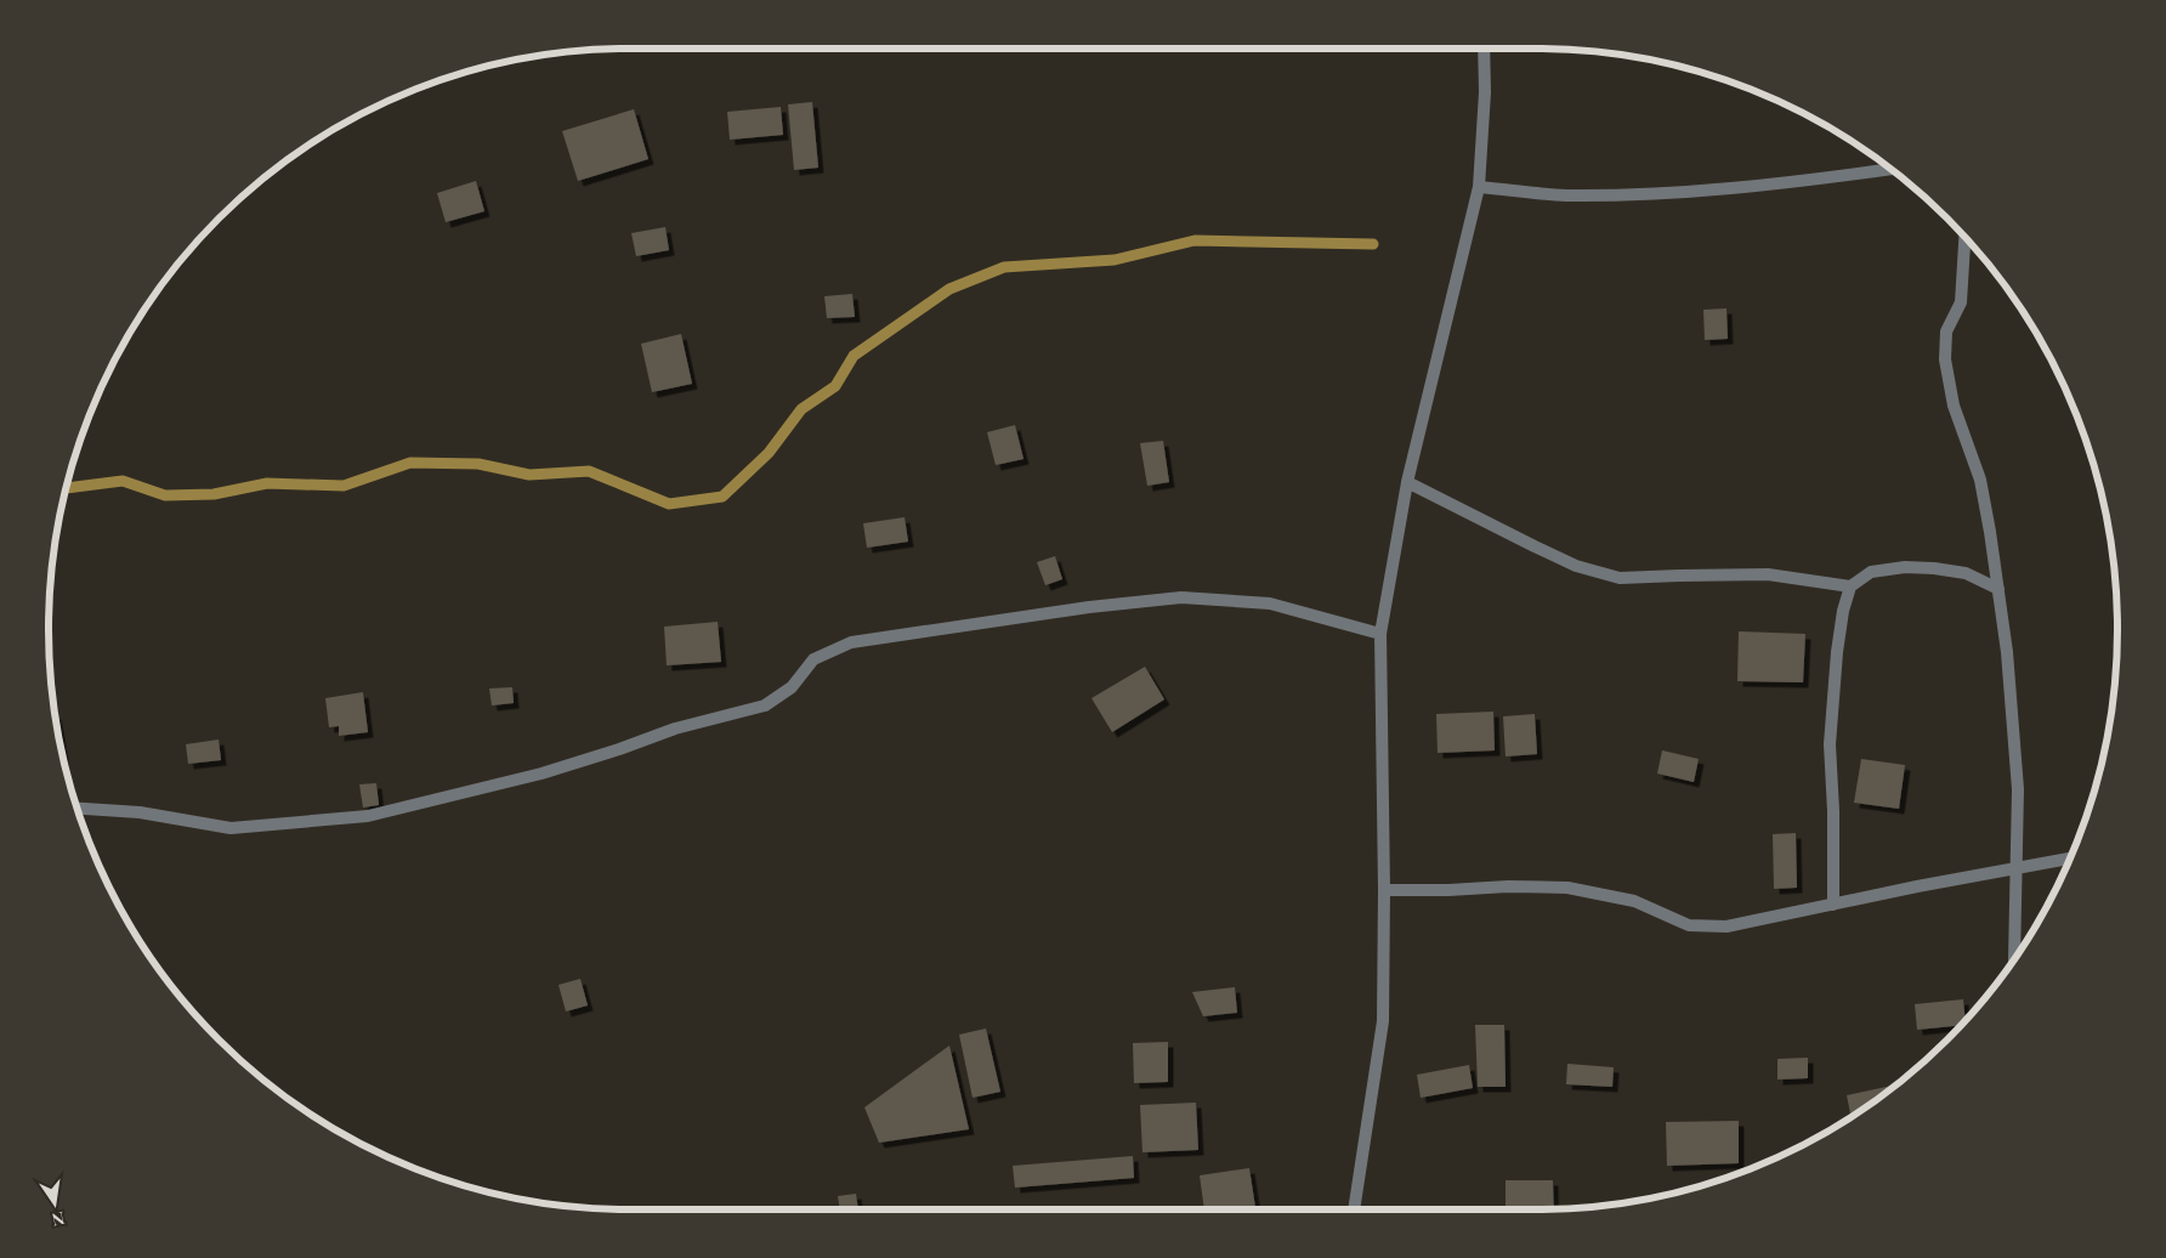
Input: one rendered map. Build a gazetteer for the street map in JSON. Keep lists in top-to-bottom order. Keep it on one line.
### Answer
{"north":"bottom"}
